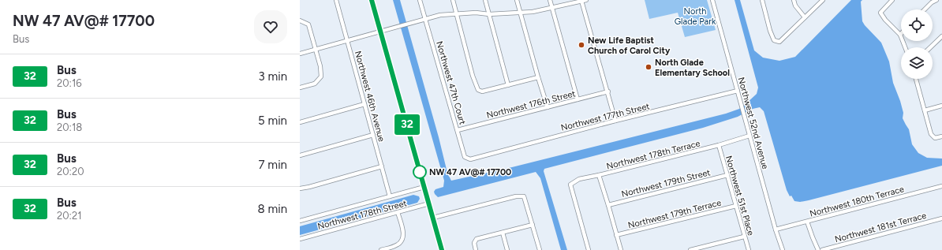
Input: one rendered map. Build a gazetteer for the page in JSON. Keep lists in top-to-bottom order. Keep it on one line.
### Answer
{"streets":{"street":["Northwest 47th Court","Northwest 46th Avenue","Northwest 176th Street","Northwest 177th Street","Northwest 52nd Avenue","Northwest 178th Terrace","Northwest 179th Street","Northwest 51st Place","Northwest 180th Terrace","Northwest 179th Terrace","Northwest 178th Street","Northwest 181st Terrace"]},"crossings":[["Northwest 47th Court","Northwest 176th Street"],["Northwest 47th Court","Northwest 177th Street"],["Northwest 46th Avenue","Northwest 178th Street"],["Northwest 177th Street","Northwest 52nd Avenue"],["Northwest 52nd Avenue","Northwest 178th Terrace"],["Northwest 52nd Avenue","Northwest 180th Terrace"],["Northwest 178th Terrace","Northwest 51st Place"],["Northwest 179th Street","Northwest 51st Place"],["Northwest 51st Place","Northwest 179th Terrace"]],"parks":["North Glade Park"],"places":["New Life Baptist Church of Carol City","North Glade Elementary School","NW 47 AV@# 17700"],"lines":["bus line 32"],"page":{"heading":["NW 47 AV@# 17700","Bus"],"on_map":"32","list":[{"mark":"32","name":"Bus","note":"20:16","value":"3 min"},{"mark":"32","name":"Bus","note":"20:18","value":"5 min"},{"mark":"32","name":"Bus","note":"20:20","value":"7 min"},{"mark":"32","name":"Bus","note":"20:21","value":"8 min"}]}}
